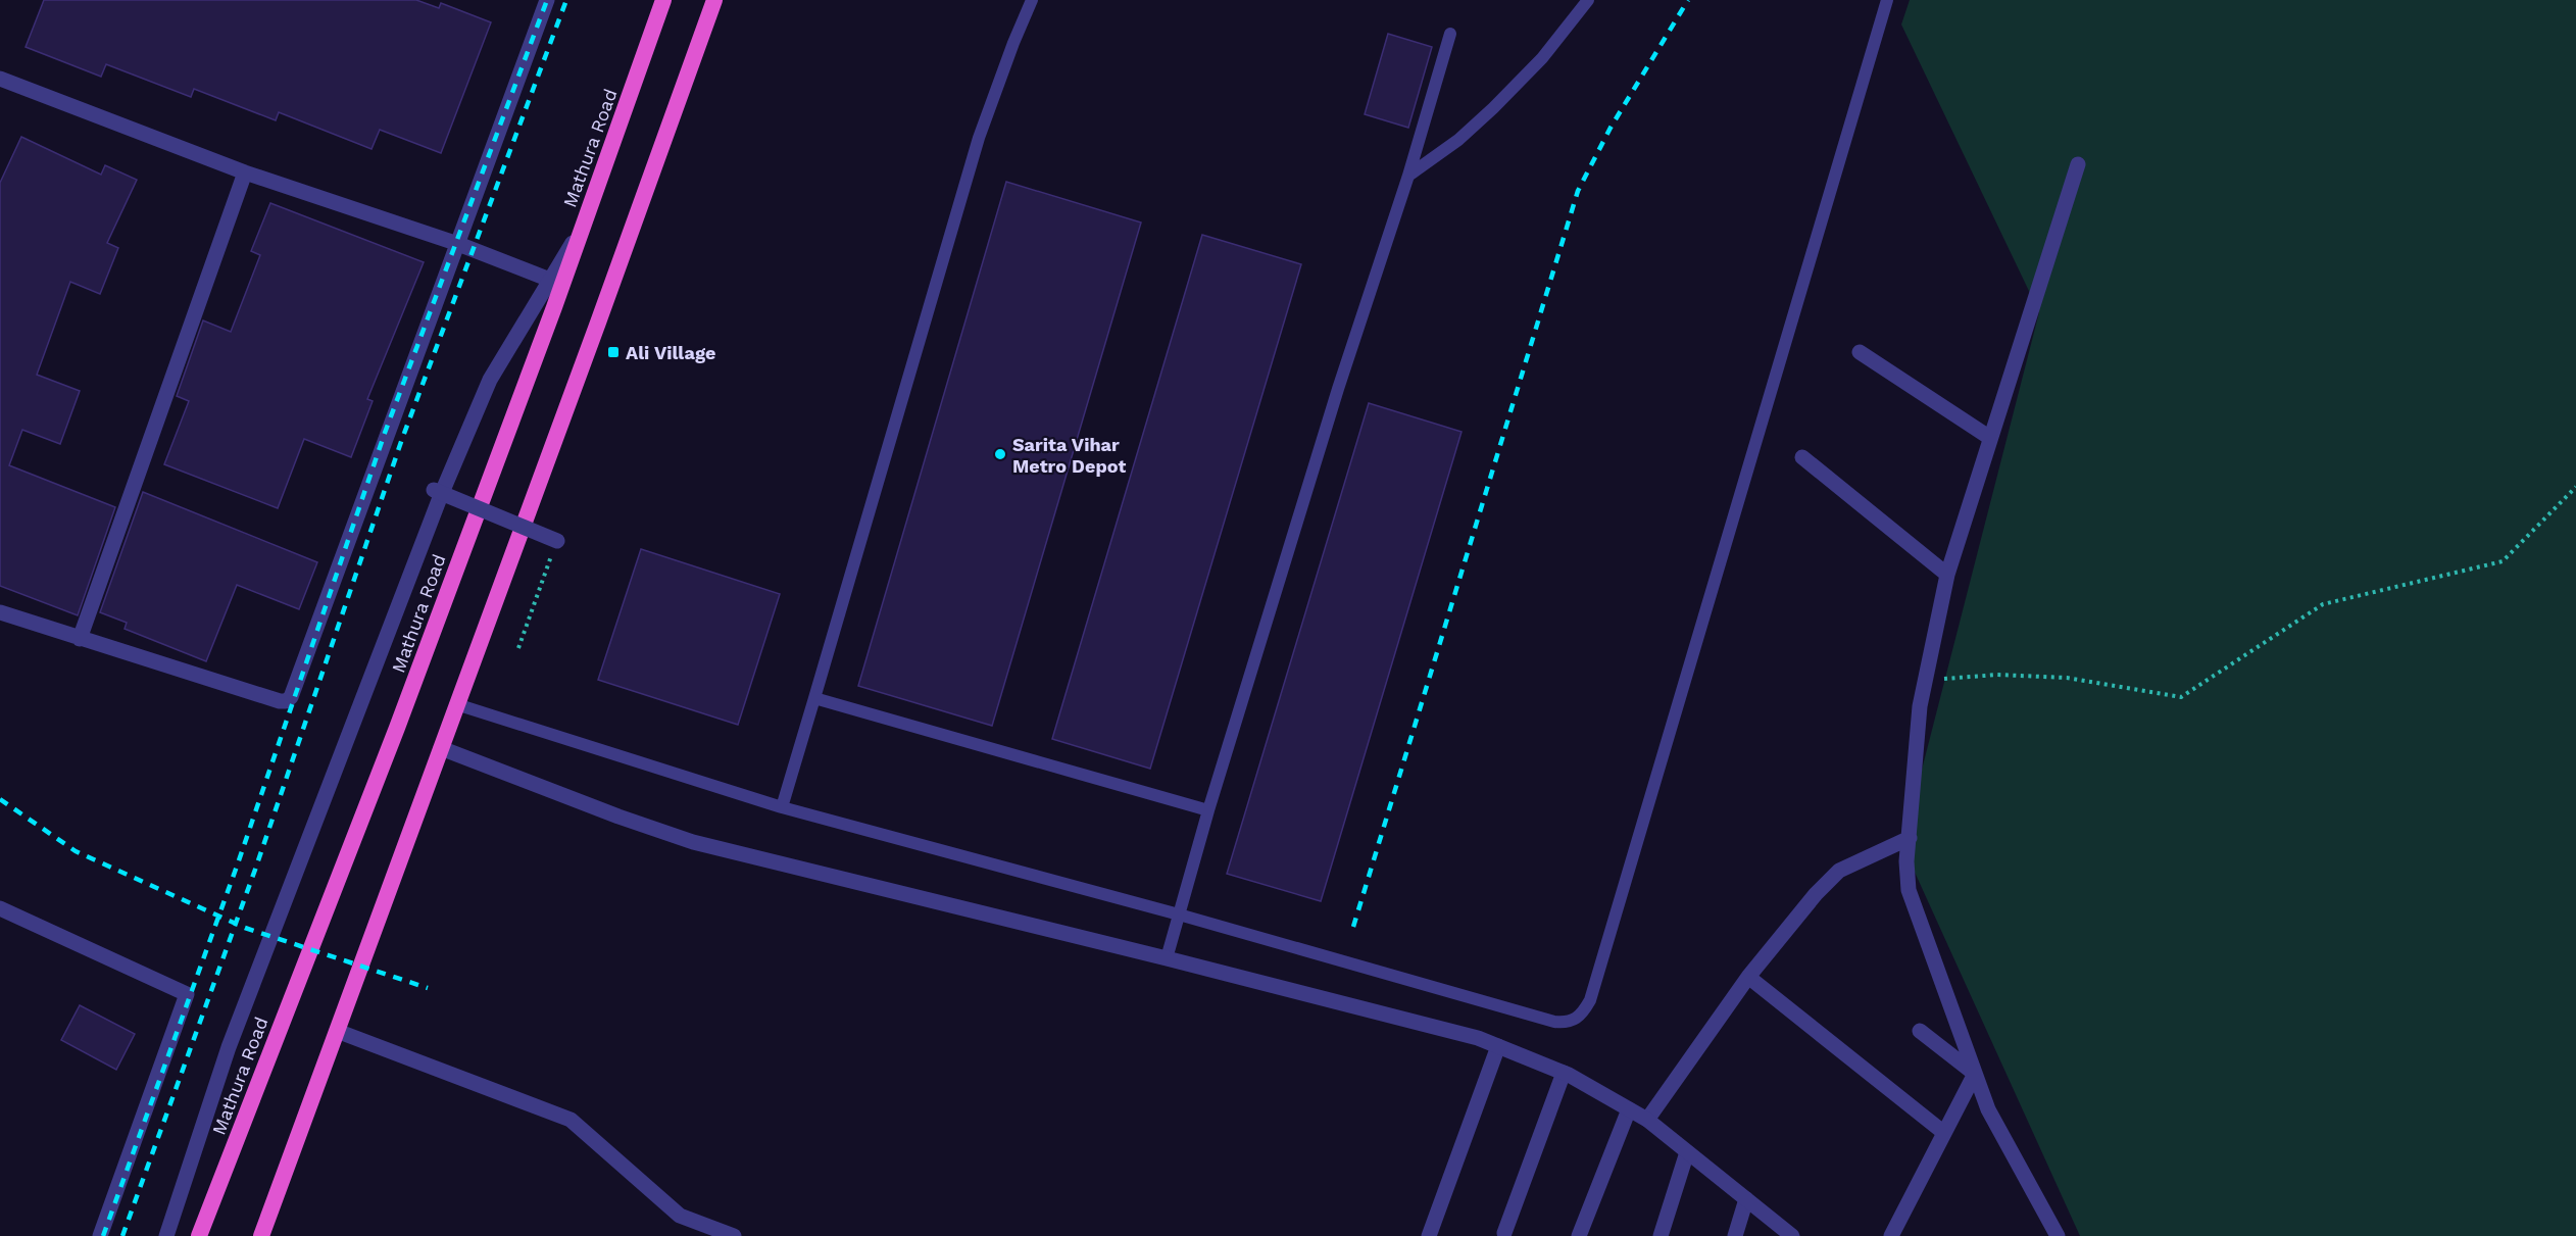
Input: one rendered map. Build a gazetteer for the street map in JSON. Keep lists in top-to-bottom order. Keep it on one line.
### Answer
{"streets":{"highway":["Mathura Road"]},"places":{"transit":["Ali Village"],"other":["Sarita Vihar Metro Depot"]}}
